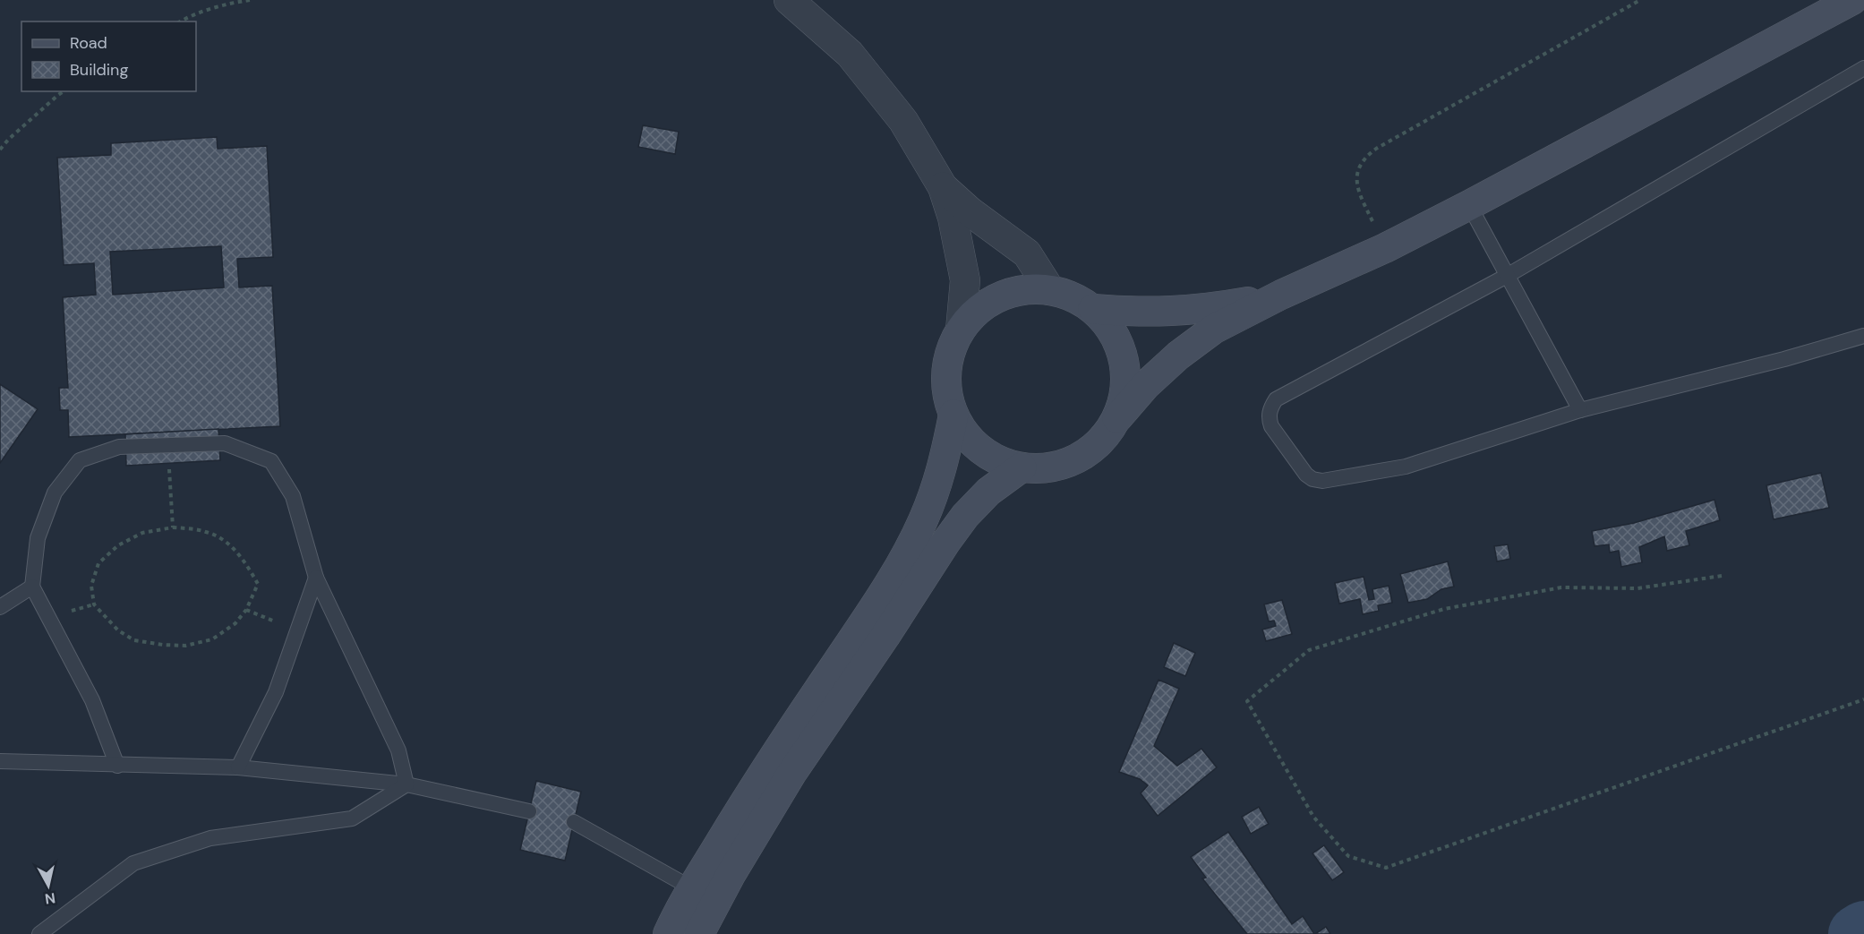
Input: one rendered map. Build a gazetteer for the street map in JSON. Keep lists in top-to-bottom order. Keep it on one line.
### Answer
{"legend":["Road","Building"],"north":"bottom"}
